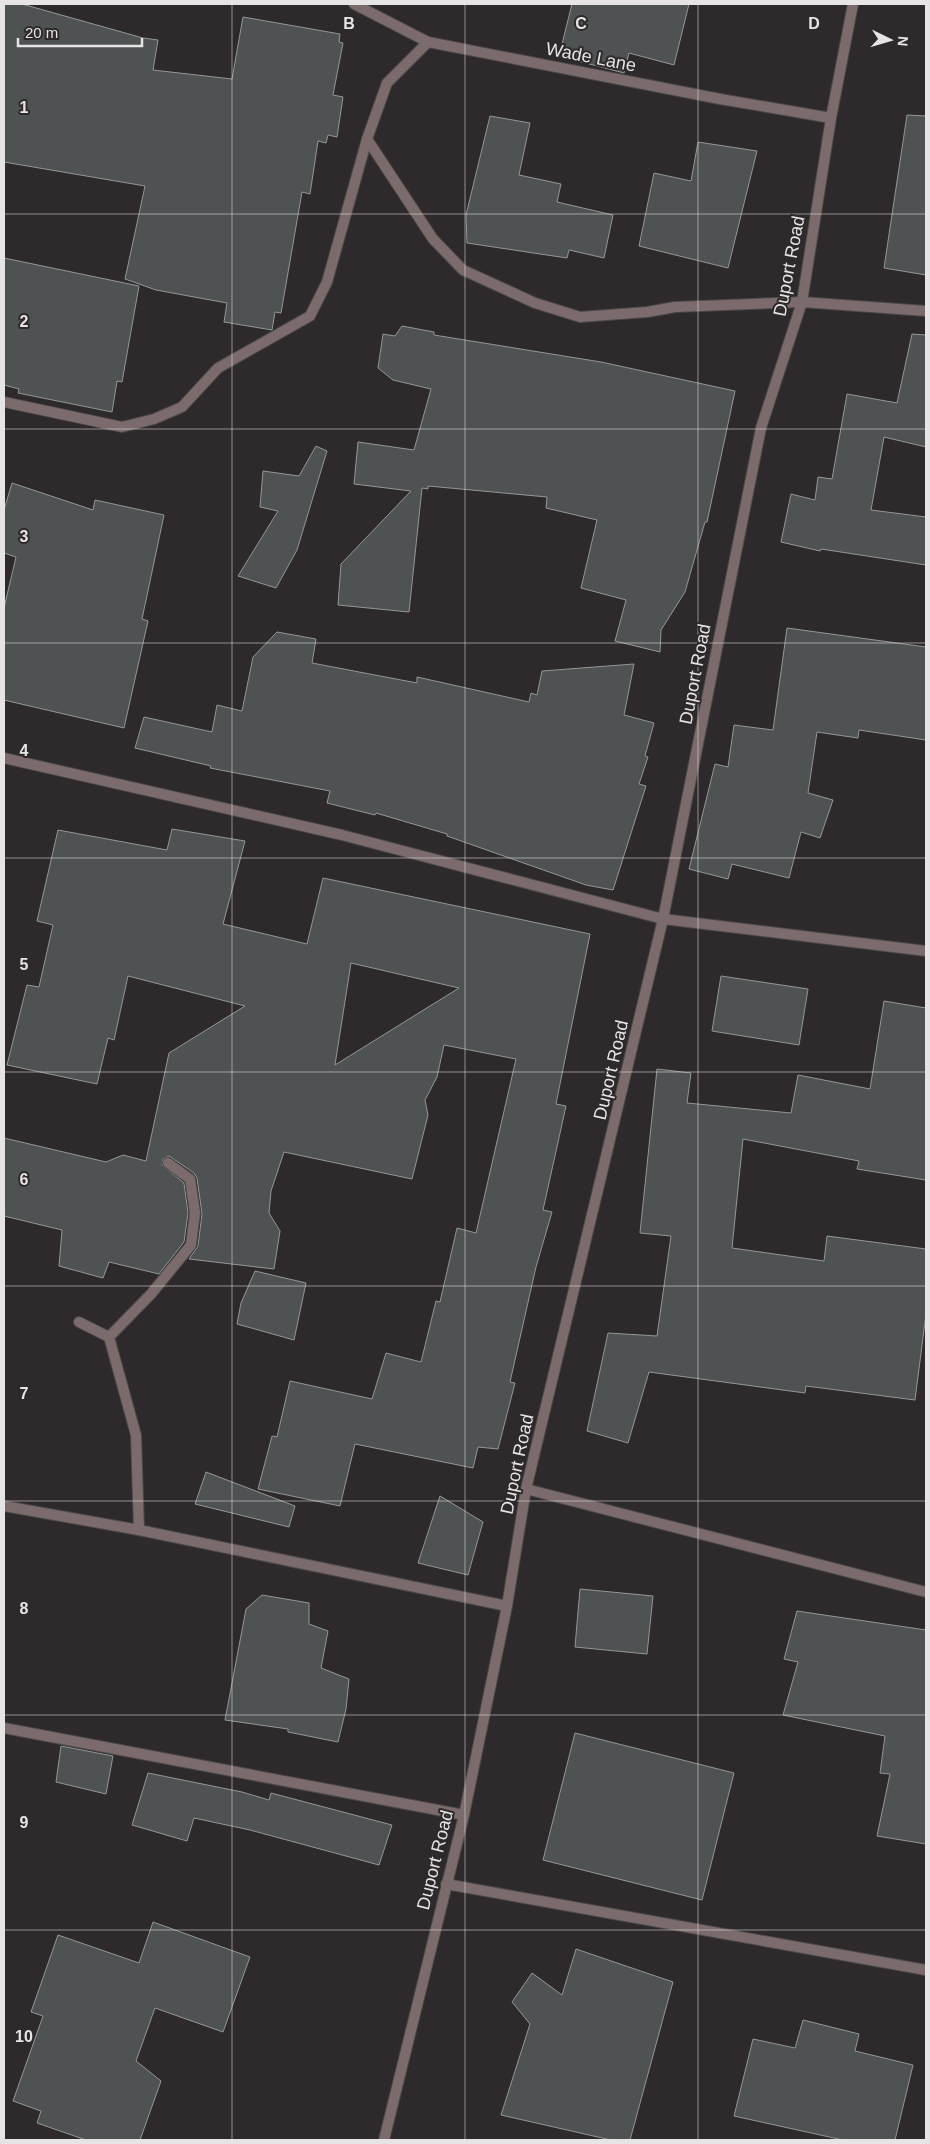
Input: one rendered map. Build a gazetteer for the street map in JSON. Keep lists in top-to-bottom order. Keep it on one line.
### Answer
{"streets":{"street":["Wade Lane","Duport Road"]},"crossings":[["Wade Lane","Duport Road"]],"scale_bar":"20 m","north":"right","grid":{"columns":["B","C","D"],"rows":["1","2","3","4","5","6","7","8","9","10"]}}
